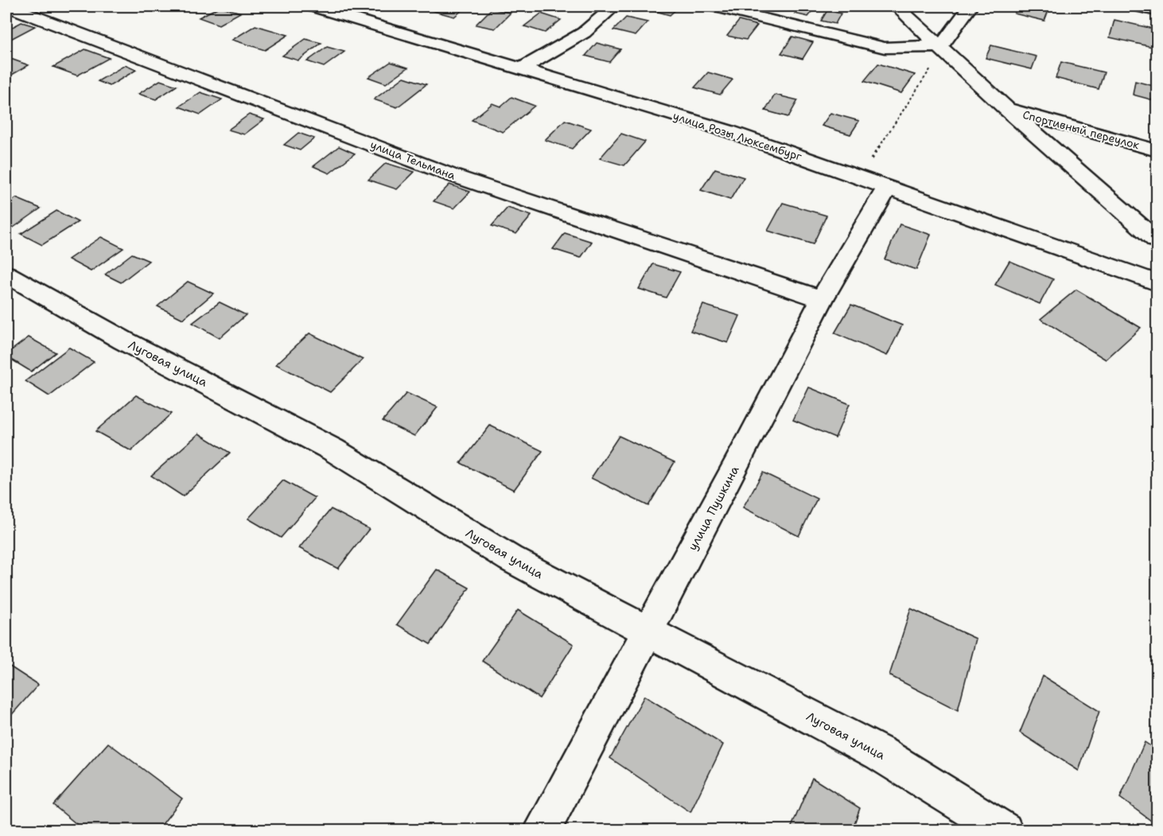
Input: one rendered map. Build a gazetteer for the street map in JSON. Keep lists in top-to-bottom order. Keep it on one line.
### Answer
{"streets":{"street":["Спортивный переулок","улица Розы Люксембург","улица Тельмана","Луговая улица","улица Пушкина"]},"crossings":[["улица Розы Люксембург","улица Пушкина"],["улица Тельмана","улица Пушкина"],["Луговая улица","улица Пушкина"]]}
